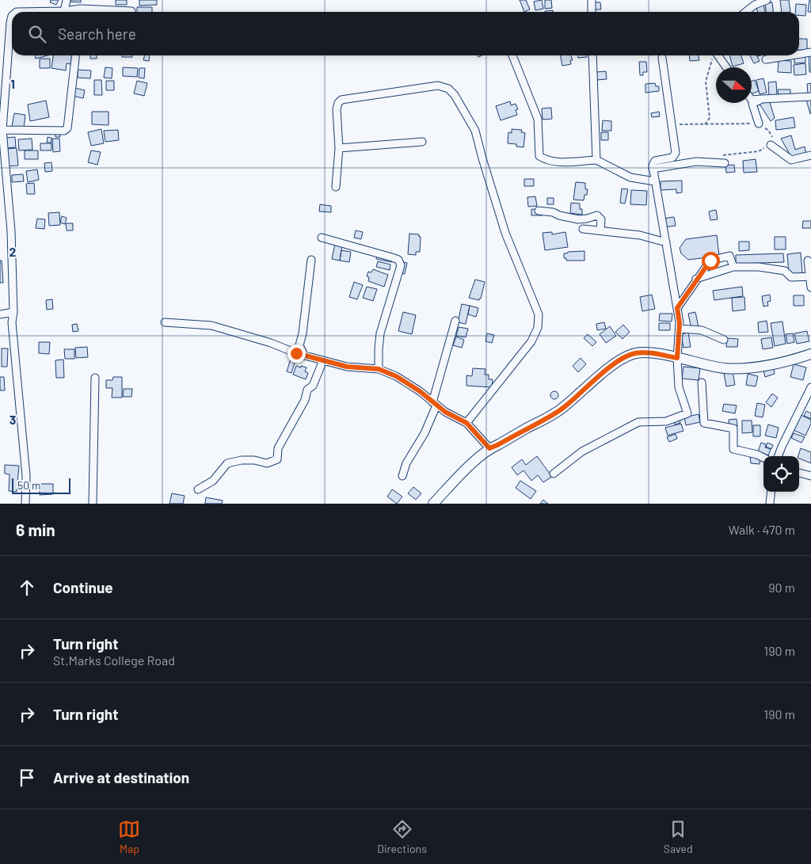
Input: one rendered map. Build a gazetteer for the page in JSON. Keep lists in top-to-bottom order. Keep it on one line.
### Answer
{"scale_bar":"50 m","north":"right","page":{"search":"Search here","scale":"50 m","heading":["6 min","Walk · 470 m"],"list":[["Continue","90 m"],["Turn right","St.Marks College Road","190 m"],["Turn right","190 m"],"Arrive at destination"],"nav":["Map","Directions","Saved"]},"grid":{"rows":["1","2","3"]}}
